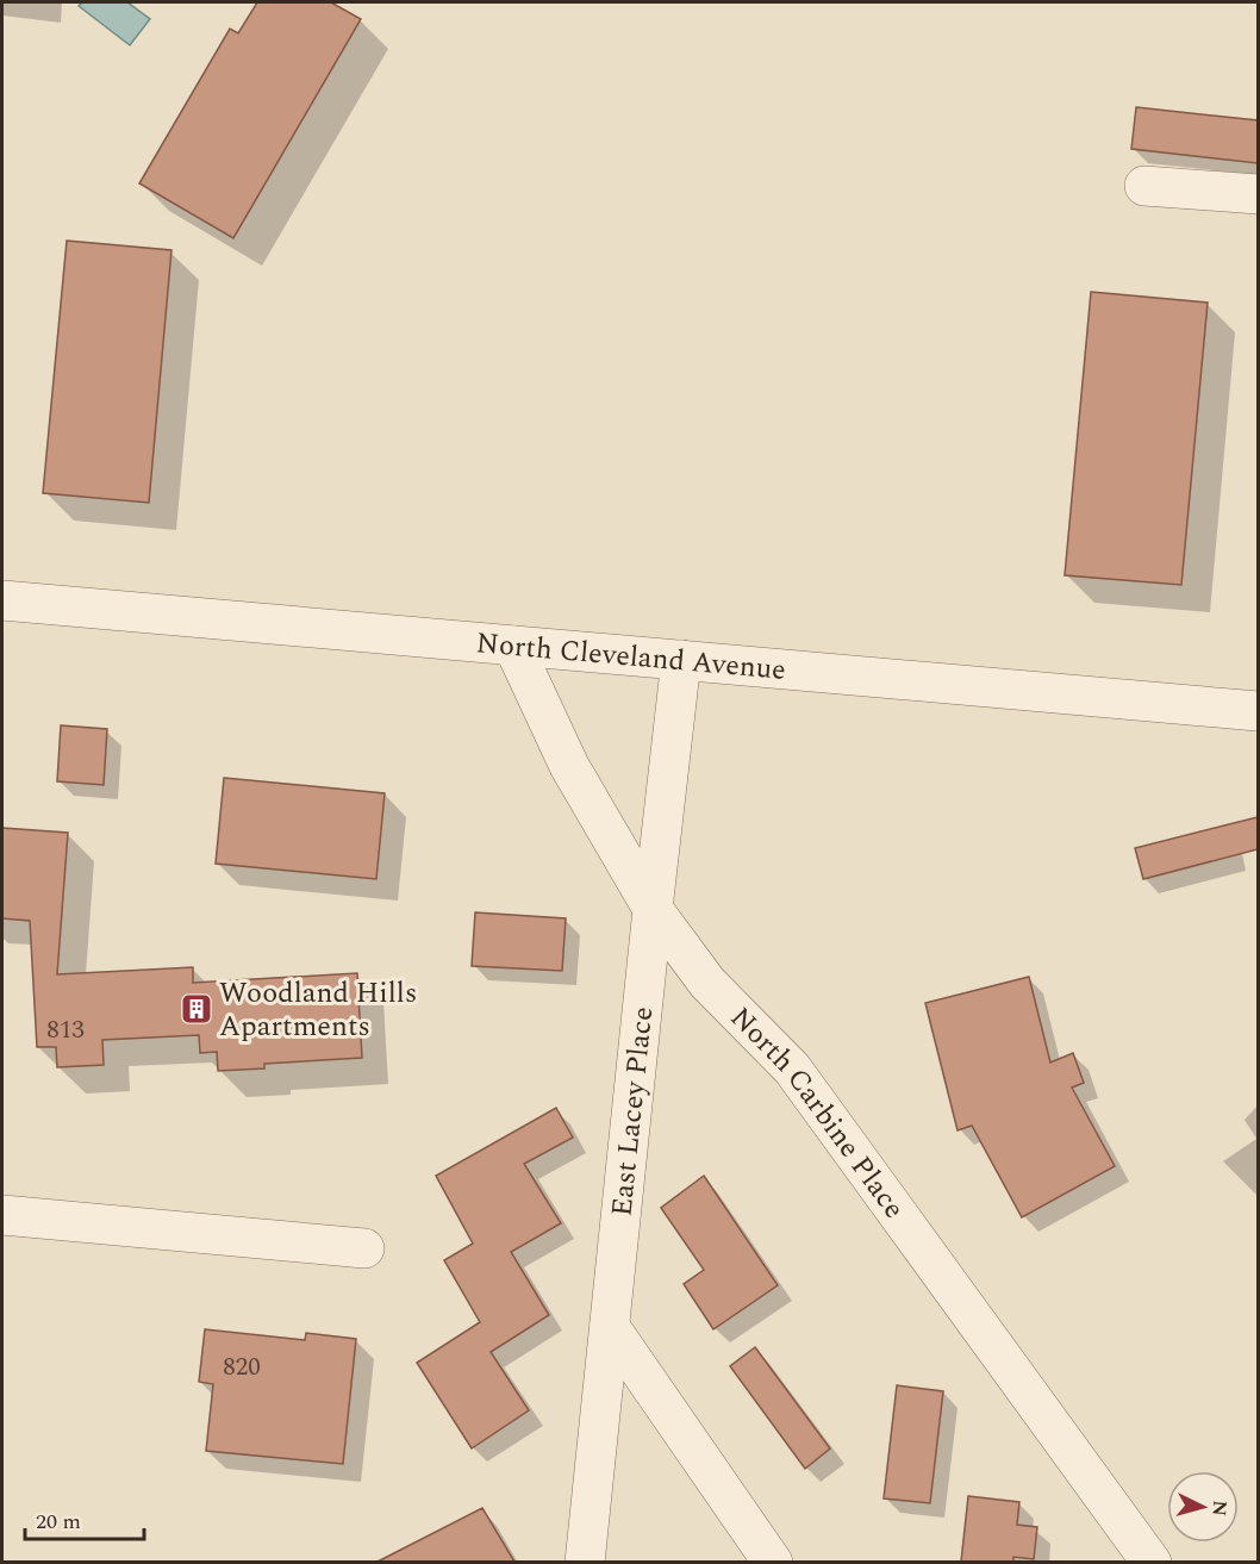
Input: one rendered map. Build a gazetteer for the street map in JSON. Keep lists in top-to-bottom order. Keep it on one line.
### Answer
{"streets":{"street":["North Cleveland Avenue","East Lacey Place","North Carbine Place"]},"crossings":[["North Cleveland Avenue","East Lacey Place"],["North Cleveland Avenue","North Carbine Place"],["East Lacey Place","North Carbine Place"]],"places":{"building":["Woodland Hills Apartments"]},"house_numbers":["813","820"],"scale_bar":"20 m","north":"right"}
